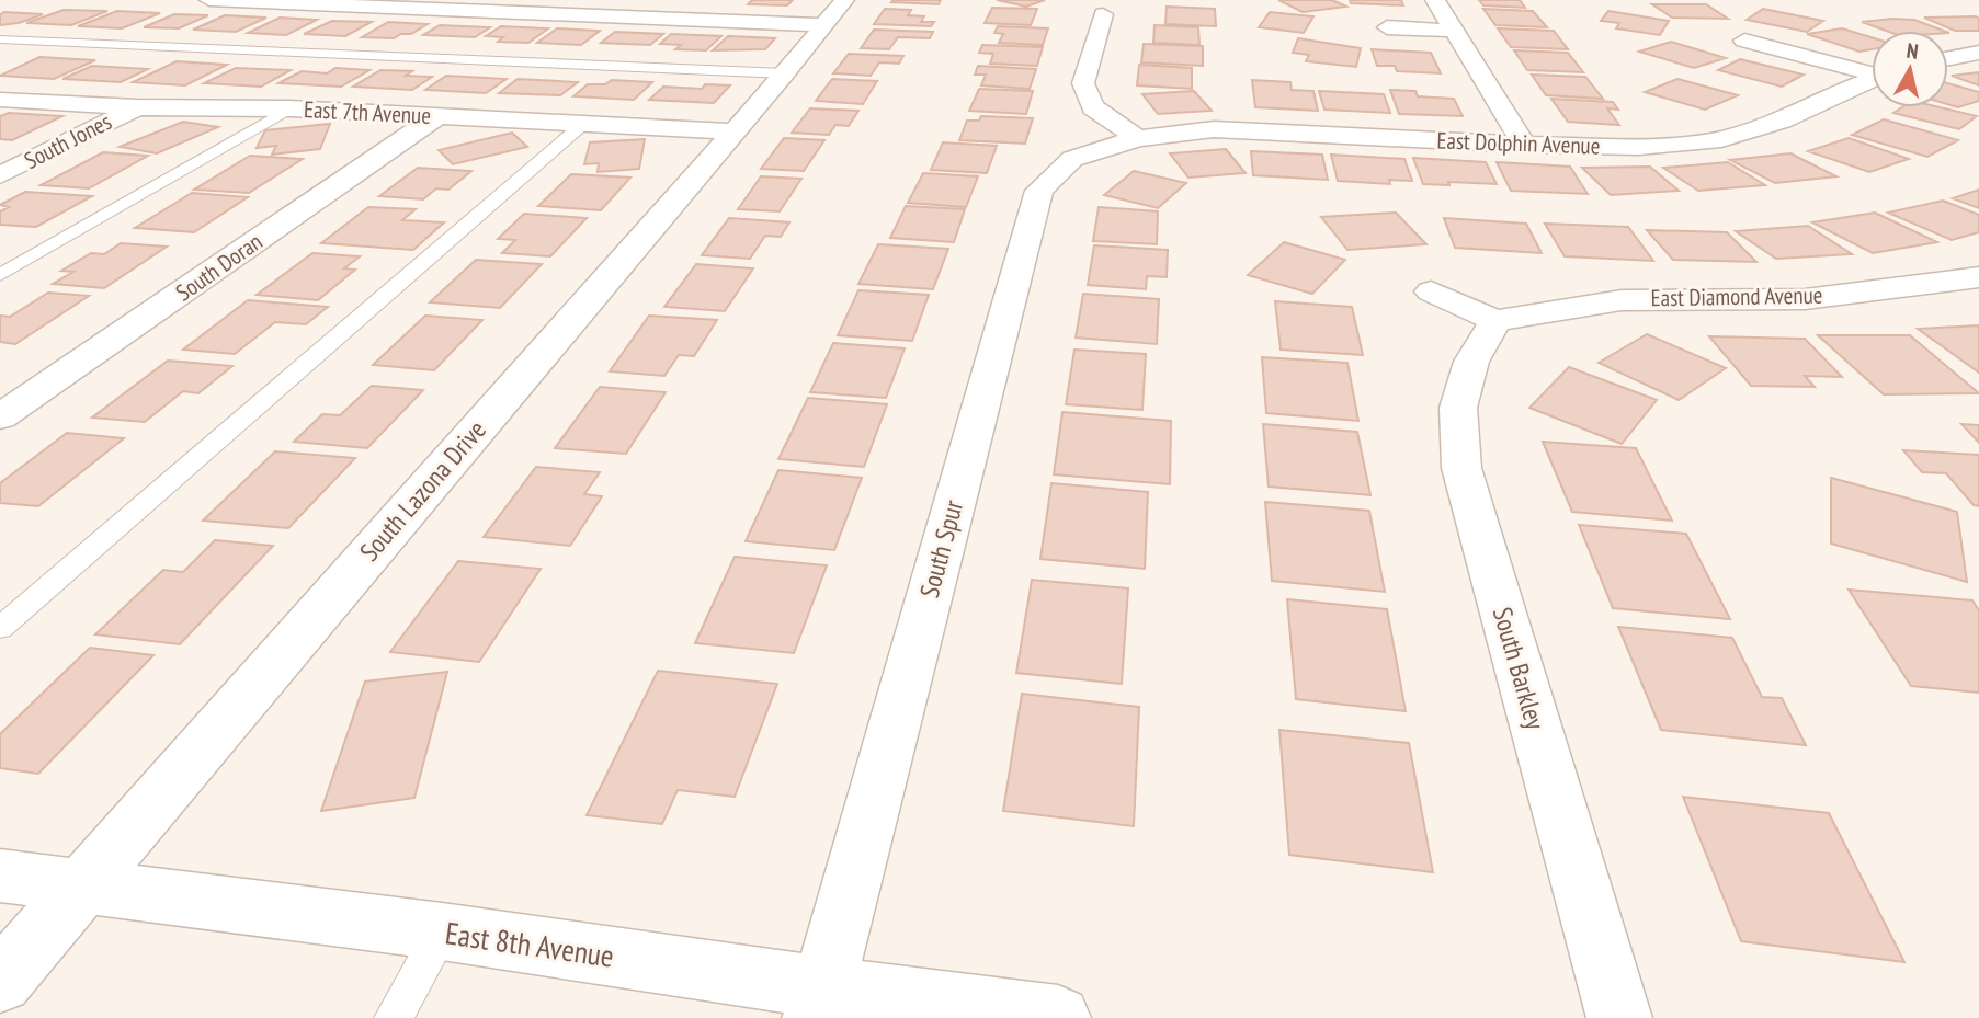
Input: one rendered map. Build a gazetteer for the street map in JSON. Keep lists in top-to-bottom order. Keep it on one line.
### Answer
{"streets":{"street":["East 7th Avenue","South Jones","East Dolphin Avenue","South Doran","East Diamond Avenue","South Lazona Drive","South Spur","South Barkley","East 8th Avenue"]},"crossings":[["East 7th Avenue","South Jones"],["East 7th Avenue","South Doran"],["East 7th Avenue","South Lazona Drive"],["East Dolphin Avenue","South Spur"],["East Diamond Avenue","South Barkley"],["South Lazona Drive","East 8th Avenue"],["South Spur","East 8th Avenue"]],"north":"top"}
